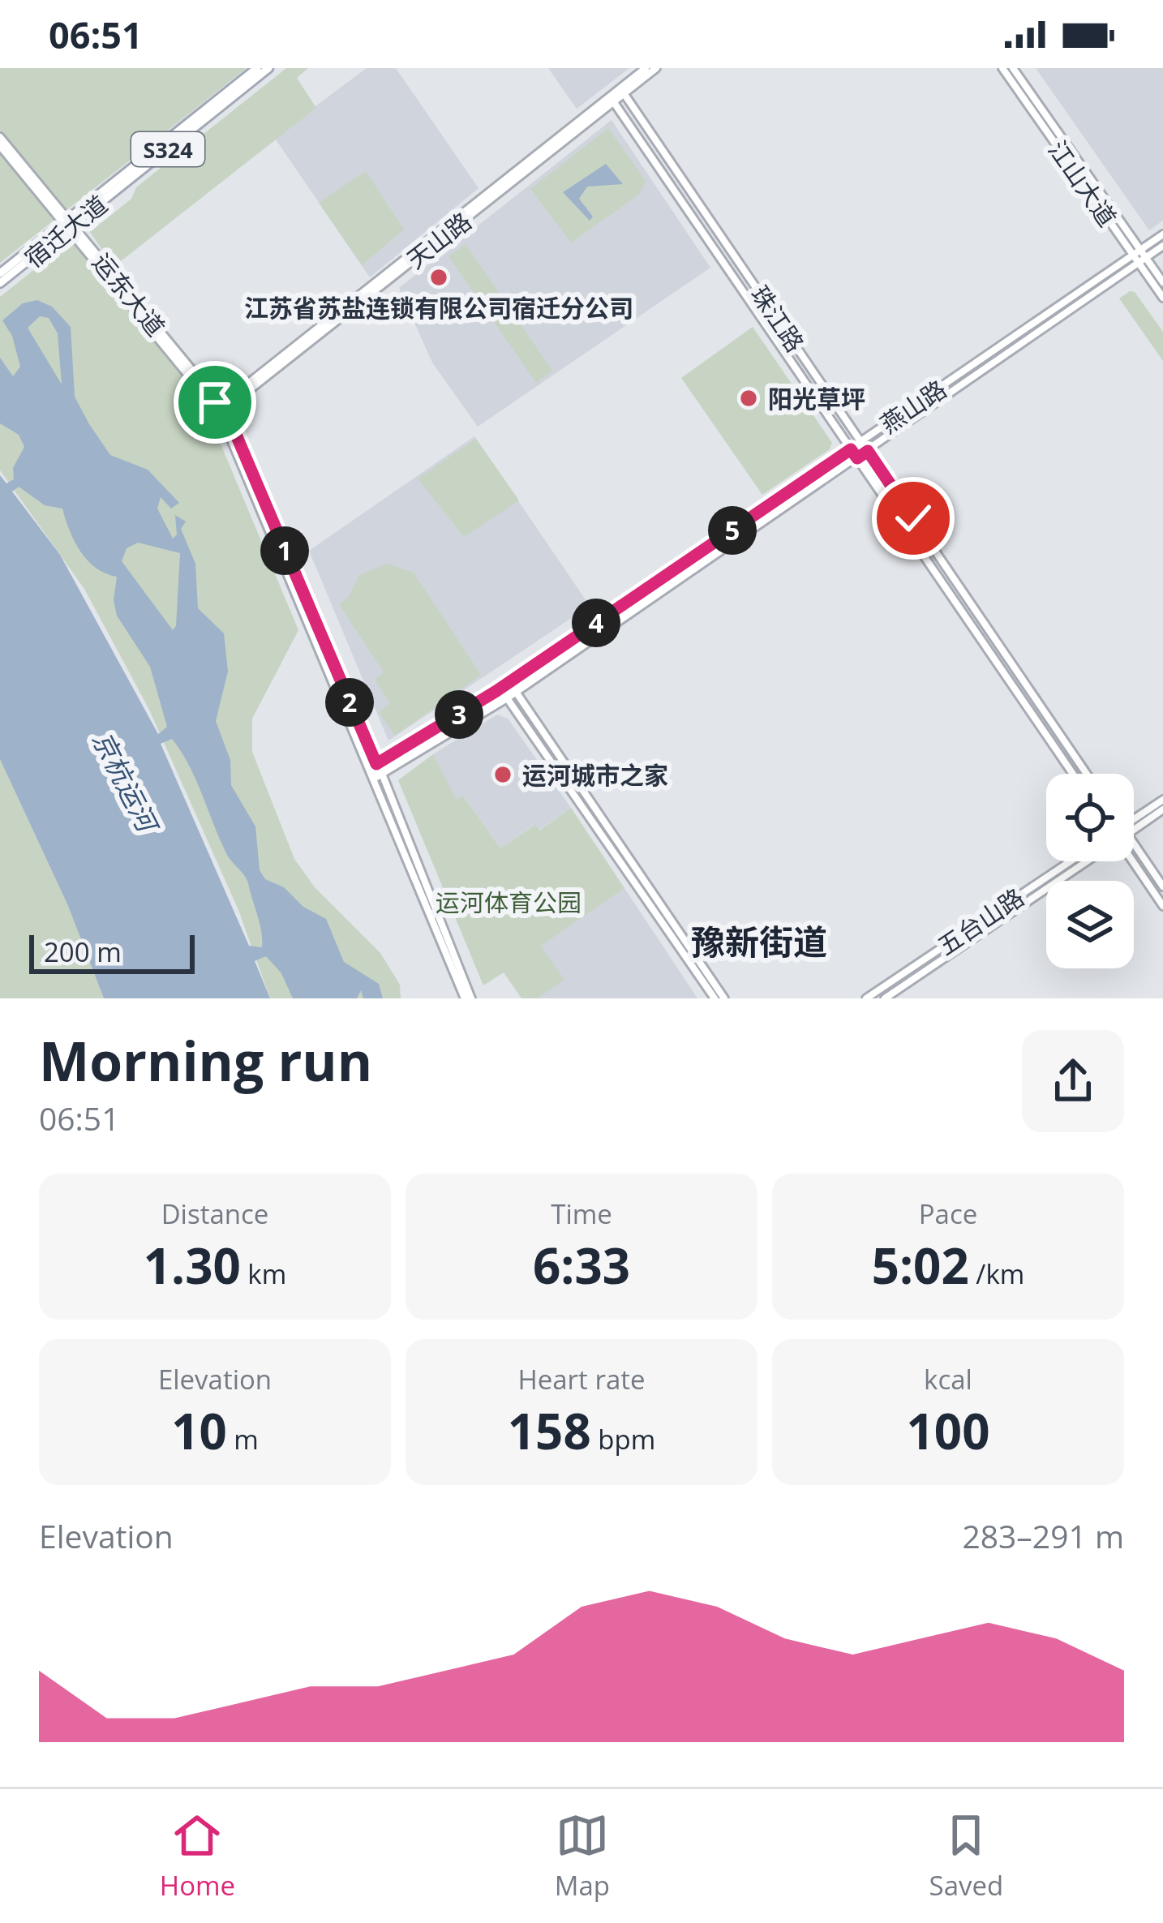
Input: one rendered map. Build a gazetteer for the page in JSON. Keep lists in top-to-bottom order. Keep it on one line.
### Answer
{"streets":{"main road":["S324","宿迁大道"],"street":["江山大道","天山路","运东大道","珠江路","燕山路","五台山路"]},"crossings":[["江山大道","燕山路"],["宿迁大道","运东大道"],["天山路","运东大道"],["天山路","珠江路"],["运东大道","燕山路"],["珠江路","燕山路"]],"districts":["豫新街道"],"water":["京杭运河"],"parks":["运河体育公园"],"places":["江苏省苏盐连锁有限公司宿迁分公司","阳光草坪","运河城市之家"],"scale_bar":"200 m","page":{"status":"06:51","pins":["5","1","4","2","3"],"scale":"200 m","heading":["Morning run","06:51"],"stats":[["Distance","1.30 km"],["Time","6:33"],["Pace","5:02 /km"],["Elevation","10 m"],["Heart rate","158 bpm"],["kcal","100"]],"chart":["Elevation","283–291 m"],"tabs":["Home","Map","Saved"]}}
